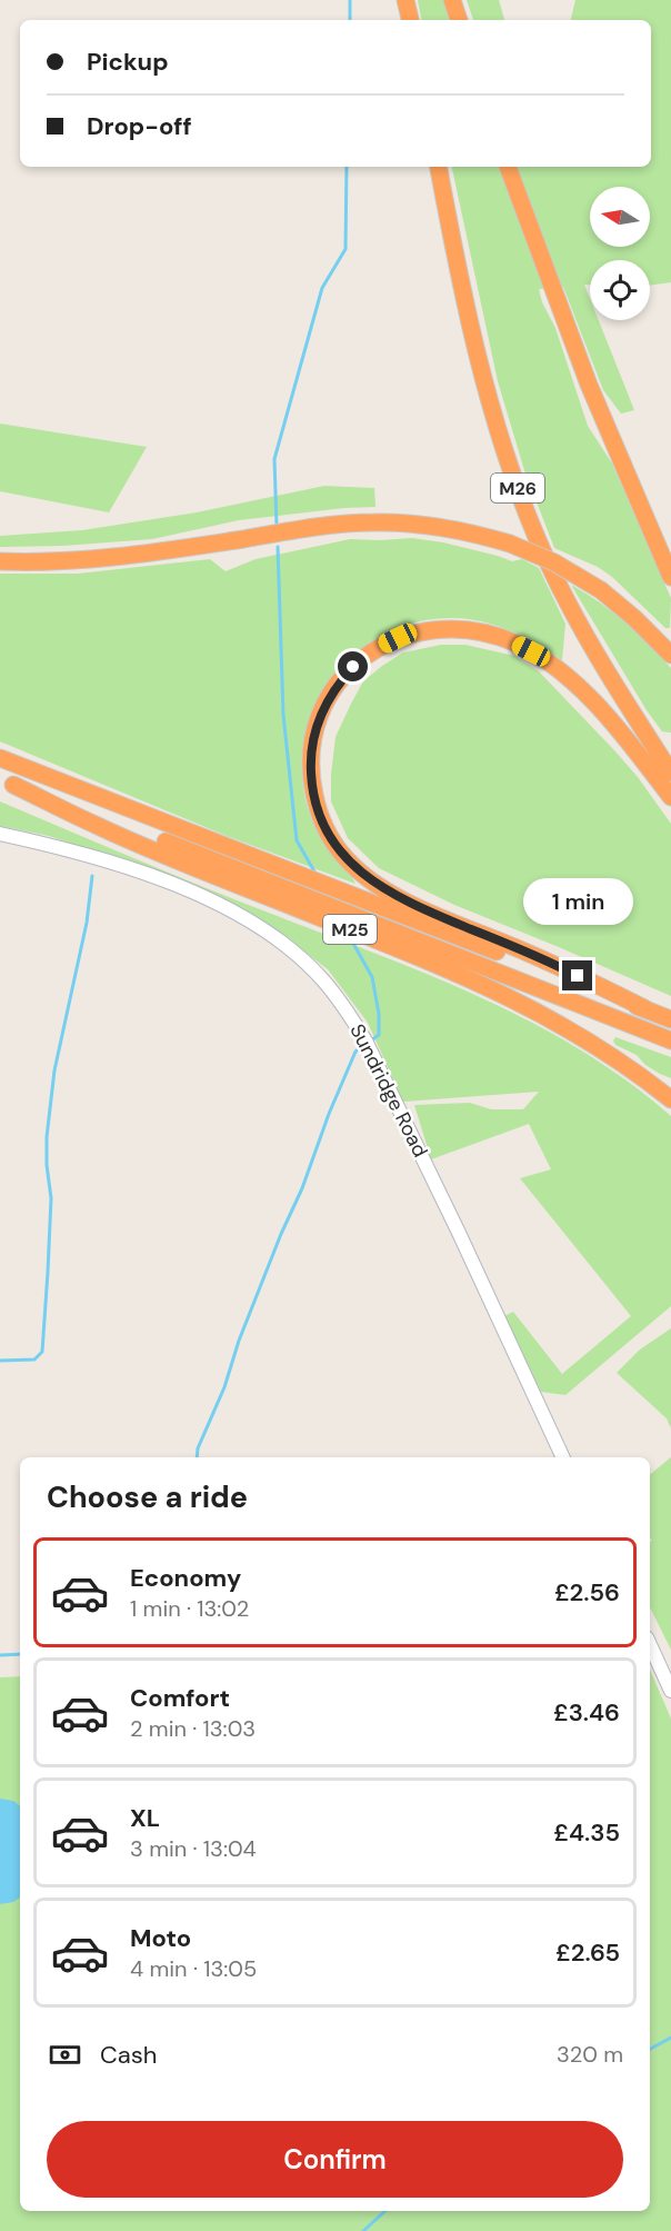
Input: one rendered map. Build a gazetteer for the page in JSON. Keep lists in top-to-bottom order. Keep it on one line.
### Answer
{"streets":{"highway":["M26","M25"],"main road":["Sundridge Road"]},"north":"left","page":{"banner":["Pickup","Drop-off"],"bubble":"1 min","heading":"Choose a ride","list":[{"name":"Economy","note":"1 min · 13:02","value":"£2.56"},{"name":"Comfort","note":"2 min · 13:03","value":"£3.46"},{"name":"XL","note":"3 min · 13:04","value":"£4.35"},{"name":"Moto","note":"4 min · 13:05","value":"£2.65"}],"pay":["Cash","320 m"],"buttons":"Confirm"}}
